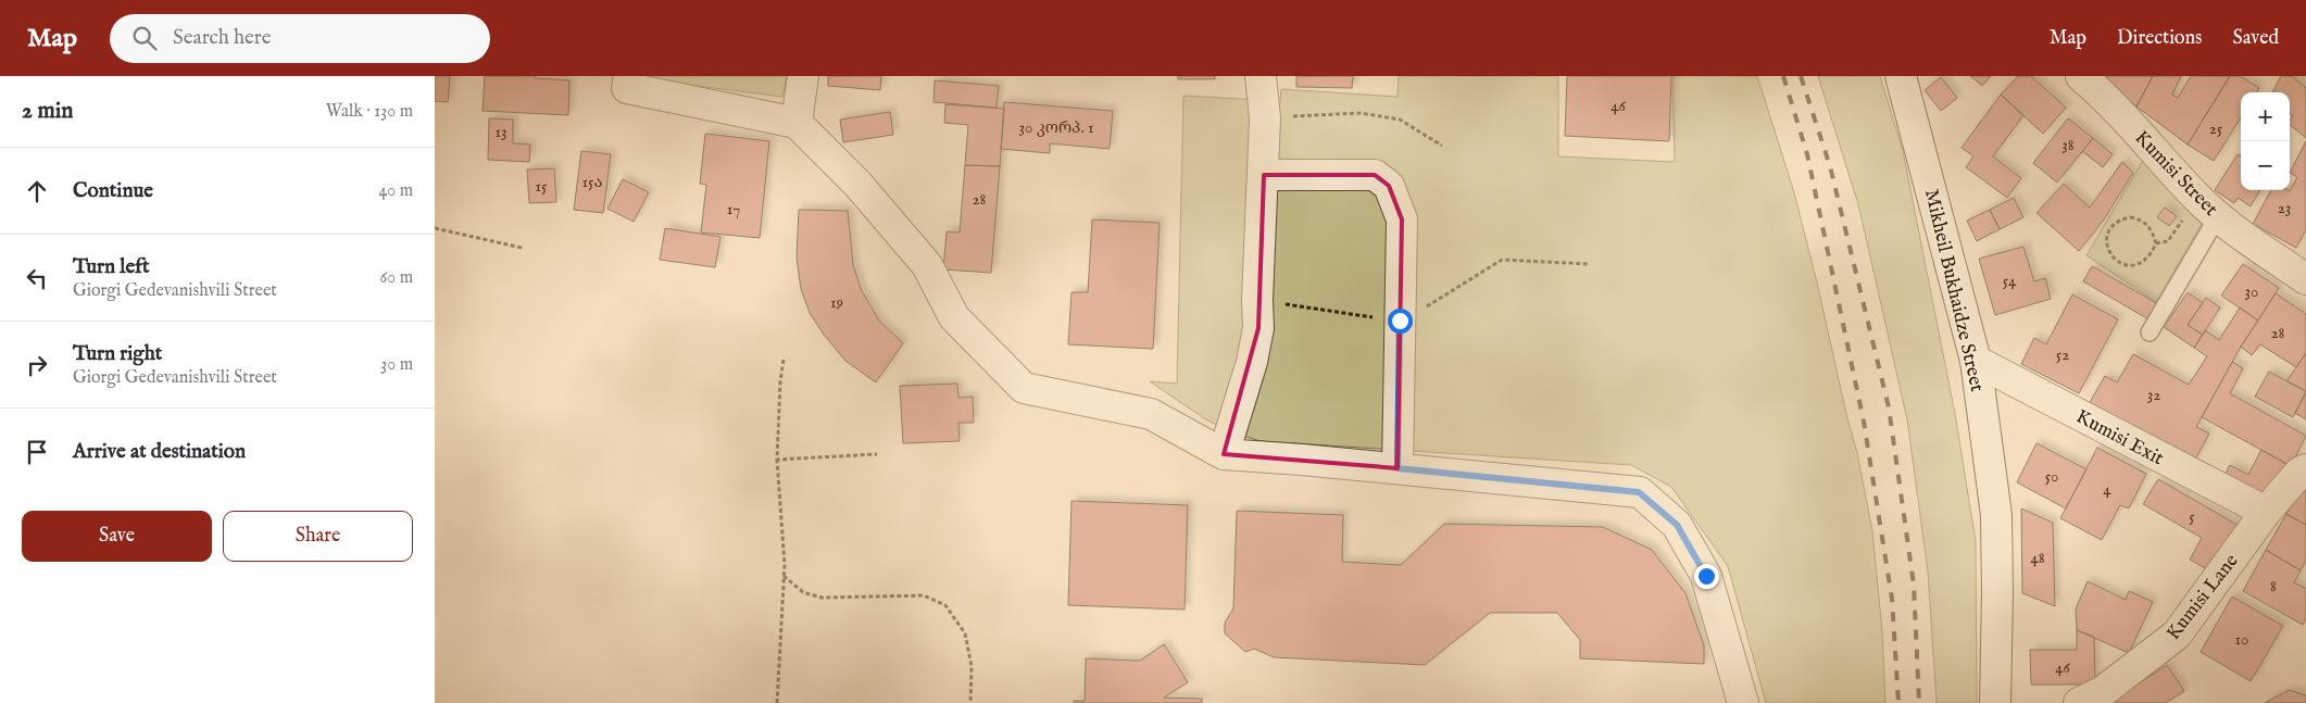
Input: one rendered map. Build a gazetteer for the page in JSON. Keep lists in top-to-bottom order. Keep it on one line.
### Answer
{"streets":{"street":["Kumisi Street","Mikheil Bukhaidze Street","Kumisi Exit","Kumisi Lane"]},"crossings":[["Mikheil Bukhaidze Street","Kumisi Exit"],["Kumisi Exit","Kumisi Lane"]],"house_numbers":["46","30 კორპ. 1","25","13","38","15ა","15","28","23","17","54","30","19","28","52","32","50","4","5","48","8","10","46"],"page":{"header":"Map","search":"Search here","nav":["Map","Directions","Saved"],"heading":["2 min","Walk · 130 m"],"map_buttons":["+","−"],"list":[["Continue","40 m"],["Turn left","Giorgi Gedevanishvili Street","60 m"],["Turn right","Giorgi Gedevanishvili Street","30 m"],"Arrive at destination"],"buttons":["Save","Share"]}}
